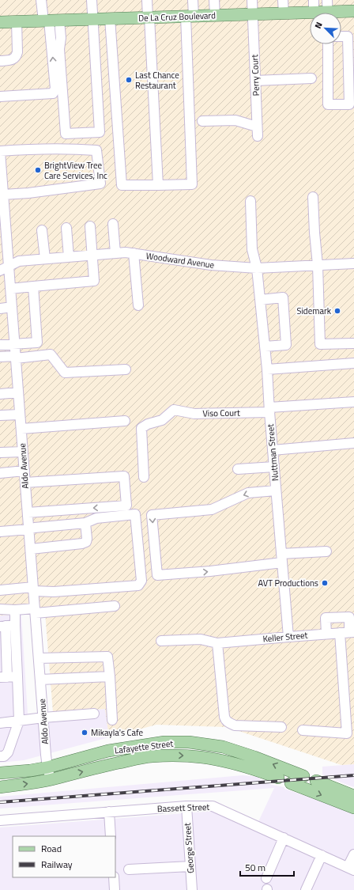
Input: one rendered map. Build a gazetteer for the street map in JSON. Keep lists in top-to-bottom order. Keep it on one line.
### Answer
{"streets":{"main road":["De La Cruz Boulevard","Lafayette Street"],"street":["Perry Court","Woodward Avenue","Viso Court","Nuttman Street","Aldo Avenue","Keller Street","Bassett Street","George Street"]},"crossings":[["De La Cruz Boulevard","Perry Court"],["Woodward Avenue","Nuttman Street"],["Woodward Avenue","Aldo Avenue"],["Viso Court","Nuttman Street"],["Nuttman Street","Keller Street"],["Aldo Avenue","Lafayette Street"],["Bassett Street","George Street"]],"places":["Last Chance Restaurant","BrightView Tree Care Services, Inc","Sidemark","AVT Productions","Mikayla's Cafe"],"legend":["Road","Railway"],"scale_bar":"50 m","north":"top left"}
